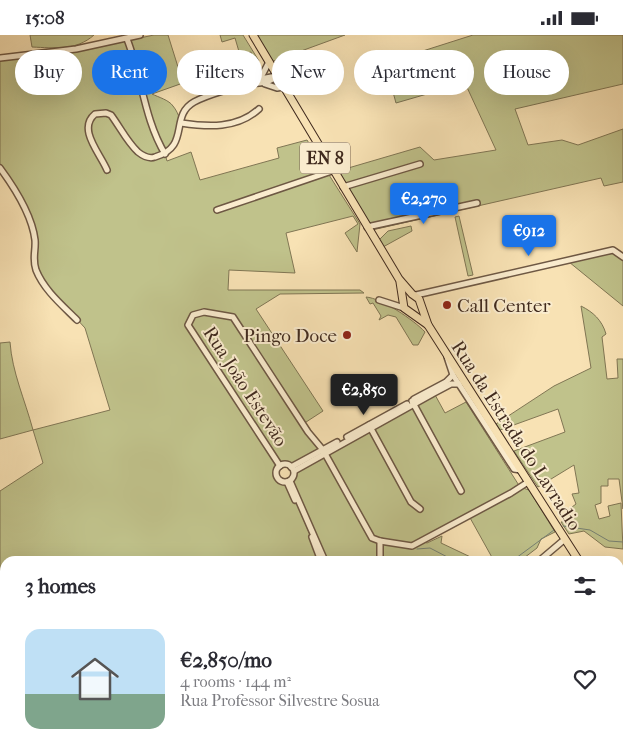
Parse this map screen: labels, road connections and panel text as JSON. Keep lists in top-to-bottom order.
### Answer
{
  "streets": {
    "main road": ["EN 8", "Rua da Estrada do Lavradio"],
    "street": ["Rua João Estevão"]
  },
  "places": ["Call Center", "Pingo Doce"],
  "page": {
    "status": "15:08",
    "chip": [
      "Buy",
      "Rent",
      "Filters",
      "New",
      "Apartment",
      "House"
    ],
    "price": ["€2,270", "€912", "€2,850"],
    "heading": "3 homes",
    "list": [
      {
        "name": "€2,850/mo",
        "note": "4 rooms · 144 m² · Rua Professor Silvestre Sosua"
      }
    ]
  }
}
